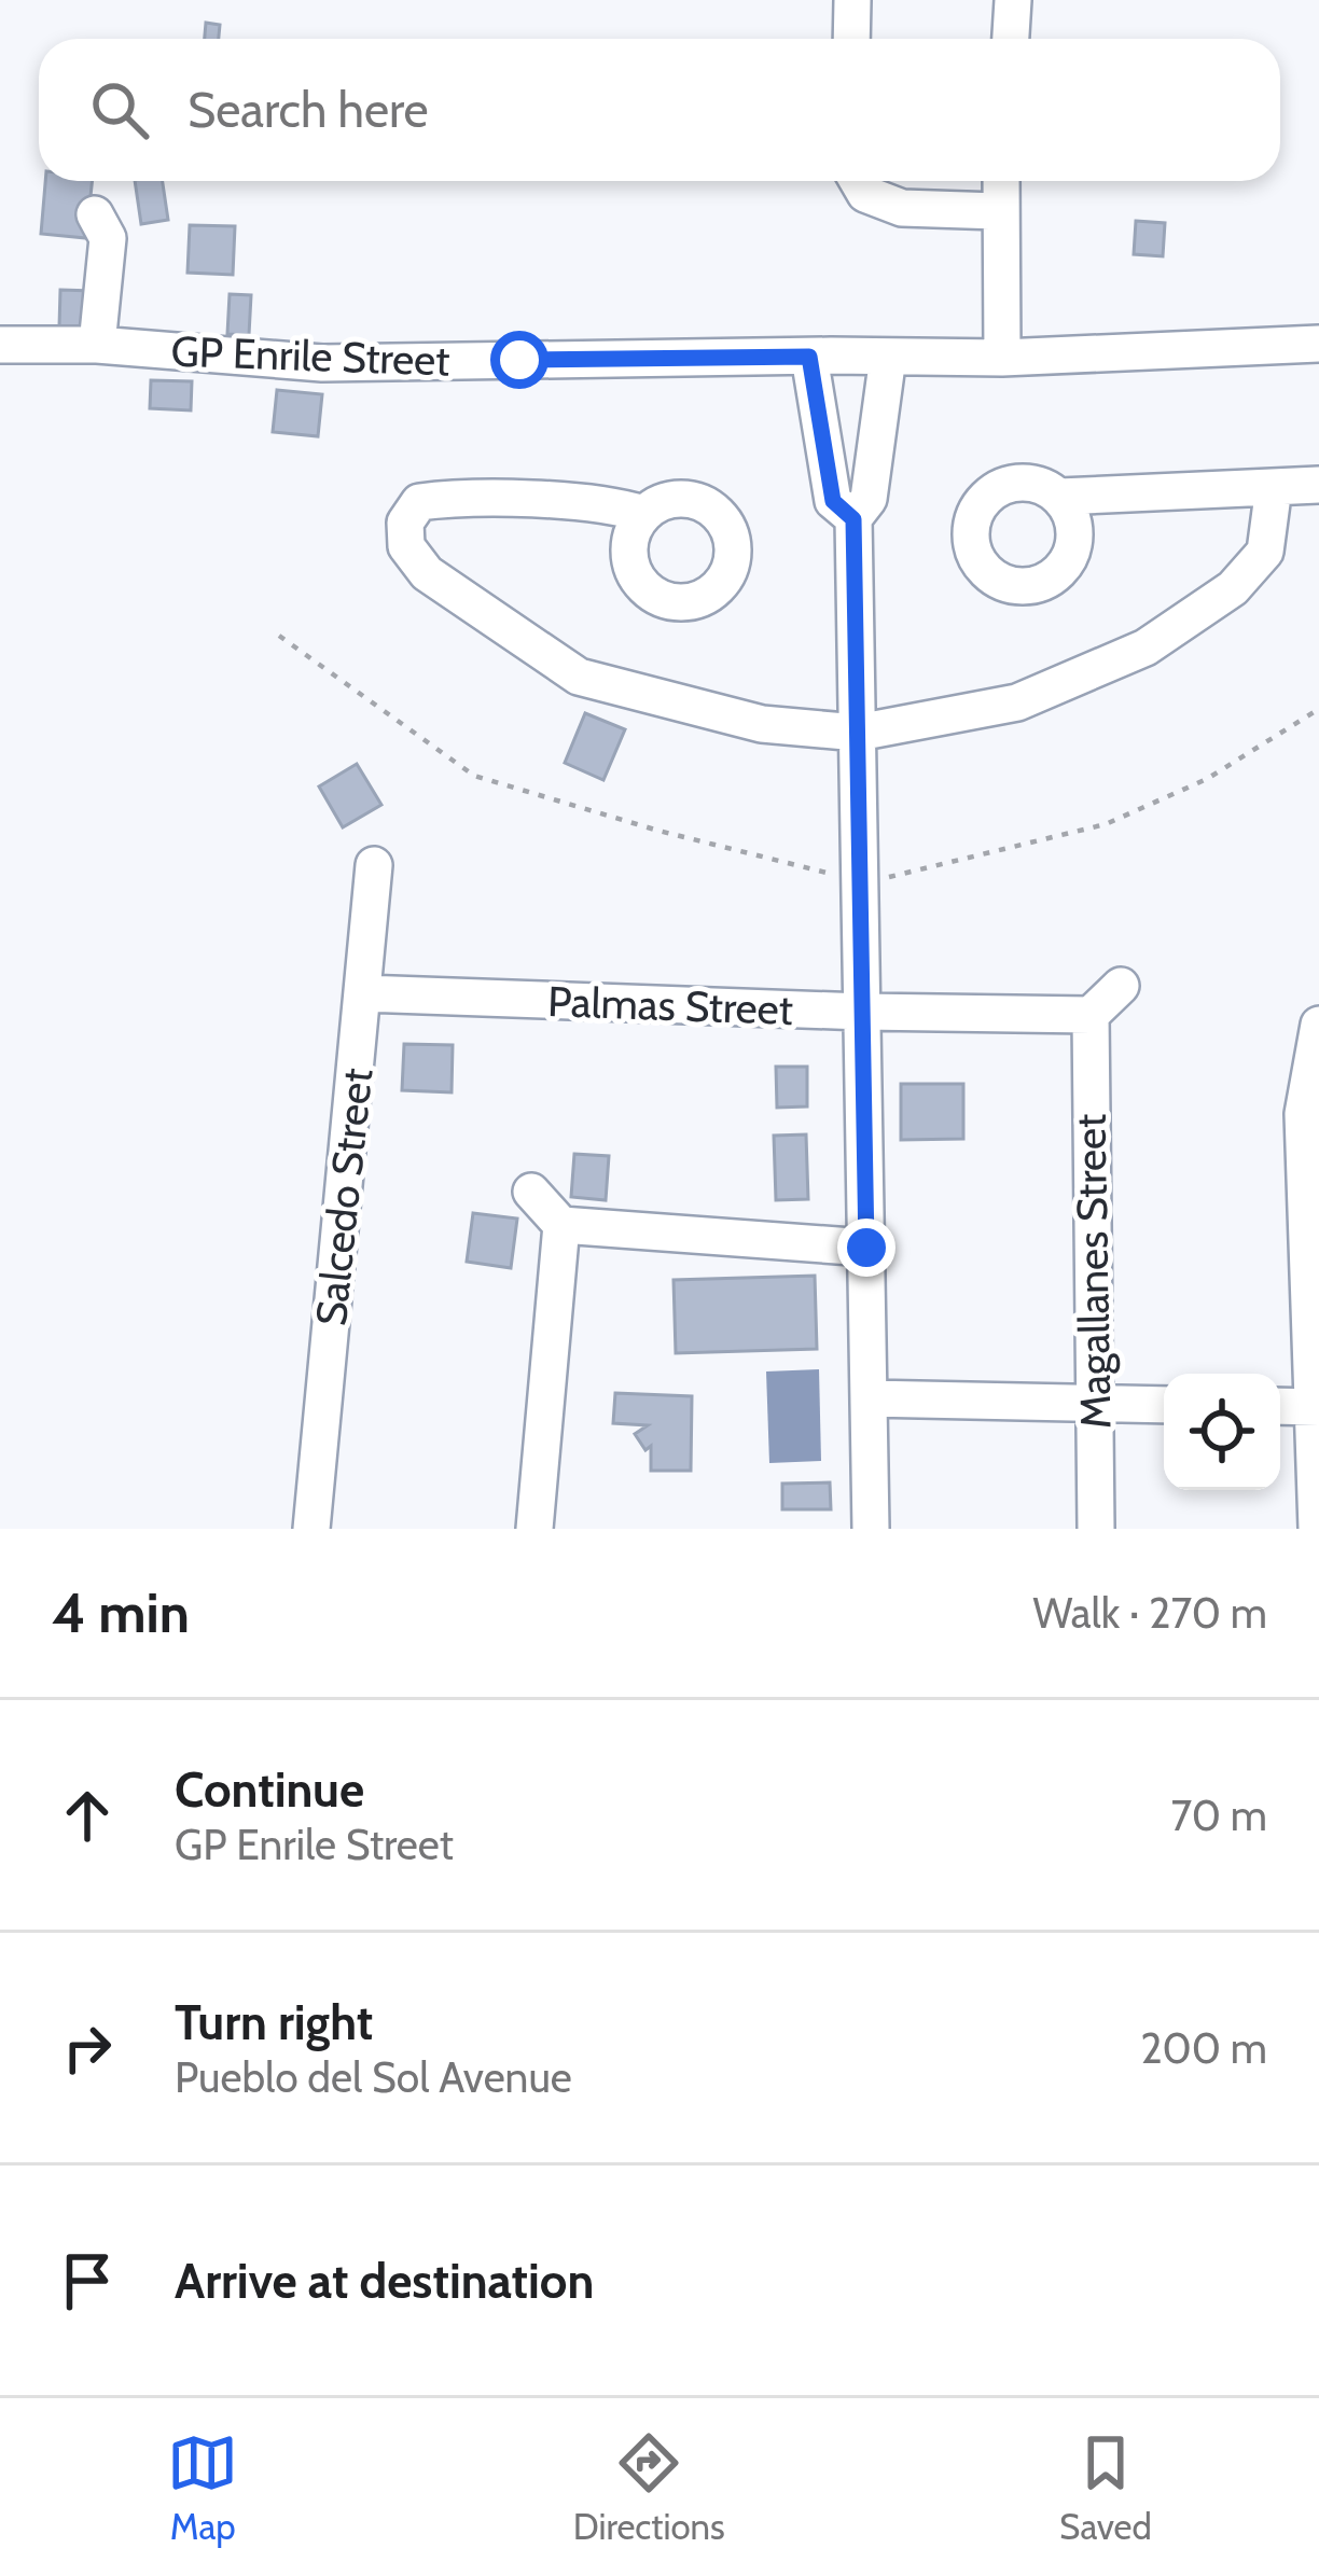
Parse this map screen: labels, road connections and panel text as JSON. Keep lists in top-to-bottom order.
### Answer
{
  "streets": {
    "street": [
      "GP Enrile Street",
      "Palmas Street",
      "Salcedo Street",
      "Magallanes Street"
    ]
  },
  "crossings": [
    ["Palmas Street", "Salcedo Street"],
    ["Palmas Street", "Magallanes Street"]
  ],
  "page": {
    "search": "Search here",
    "heading": ["4 min", "Walk · 270 m"],
    "list": [
      ["Continue", "GP Enrile Street", "70 m"],
      ["Turn right", "Pueblo del Sol Avenue", "200 m"],
      "Arrive at destination"
    ],
    "nav": ["Map", "Directions", "Saved"]
  }
}
